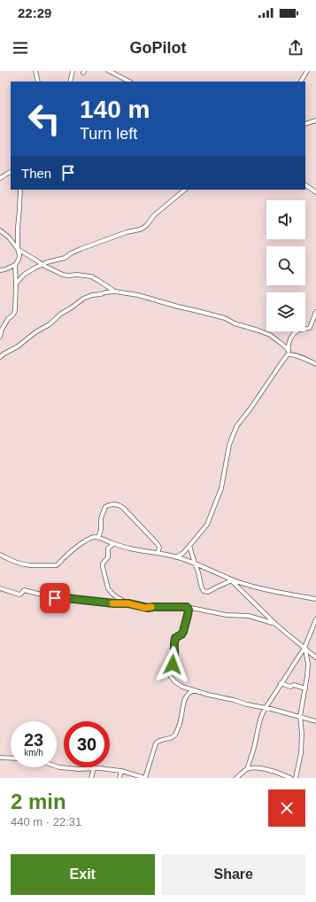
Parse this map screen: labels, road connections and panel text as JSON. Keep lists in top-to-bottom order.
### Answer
{
  "page": {
    "status": "22:29",
    "header": "GoPilot",
    "turn": ["140 m", "Turn left"],
    "then": "Then",
    "speed": "23 km/h",
    "limit": "30",
    "heading": ["2 min", "440 m · 22:31"],
    "buttons": ["Exit", "Share"]
  }
}
